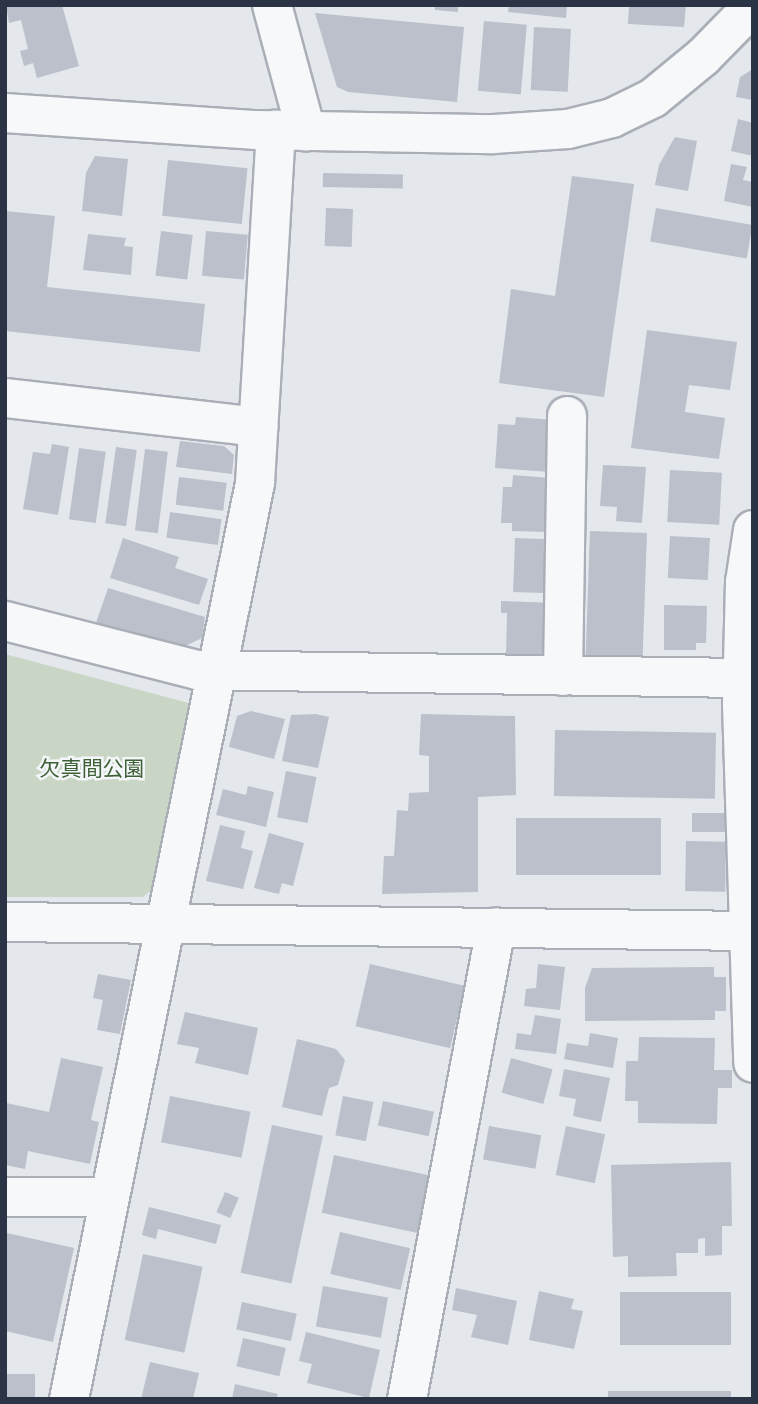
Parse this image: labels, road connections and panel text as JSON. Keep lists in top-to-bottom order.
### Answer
{
  "parks": ["欠真間公園"]
}
